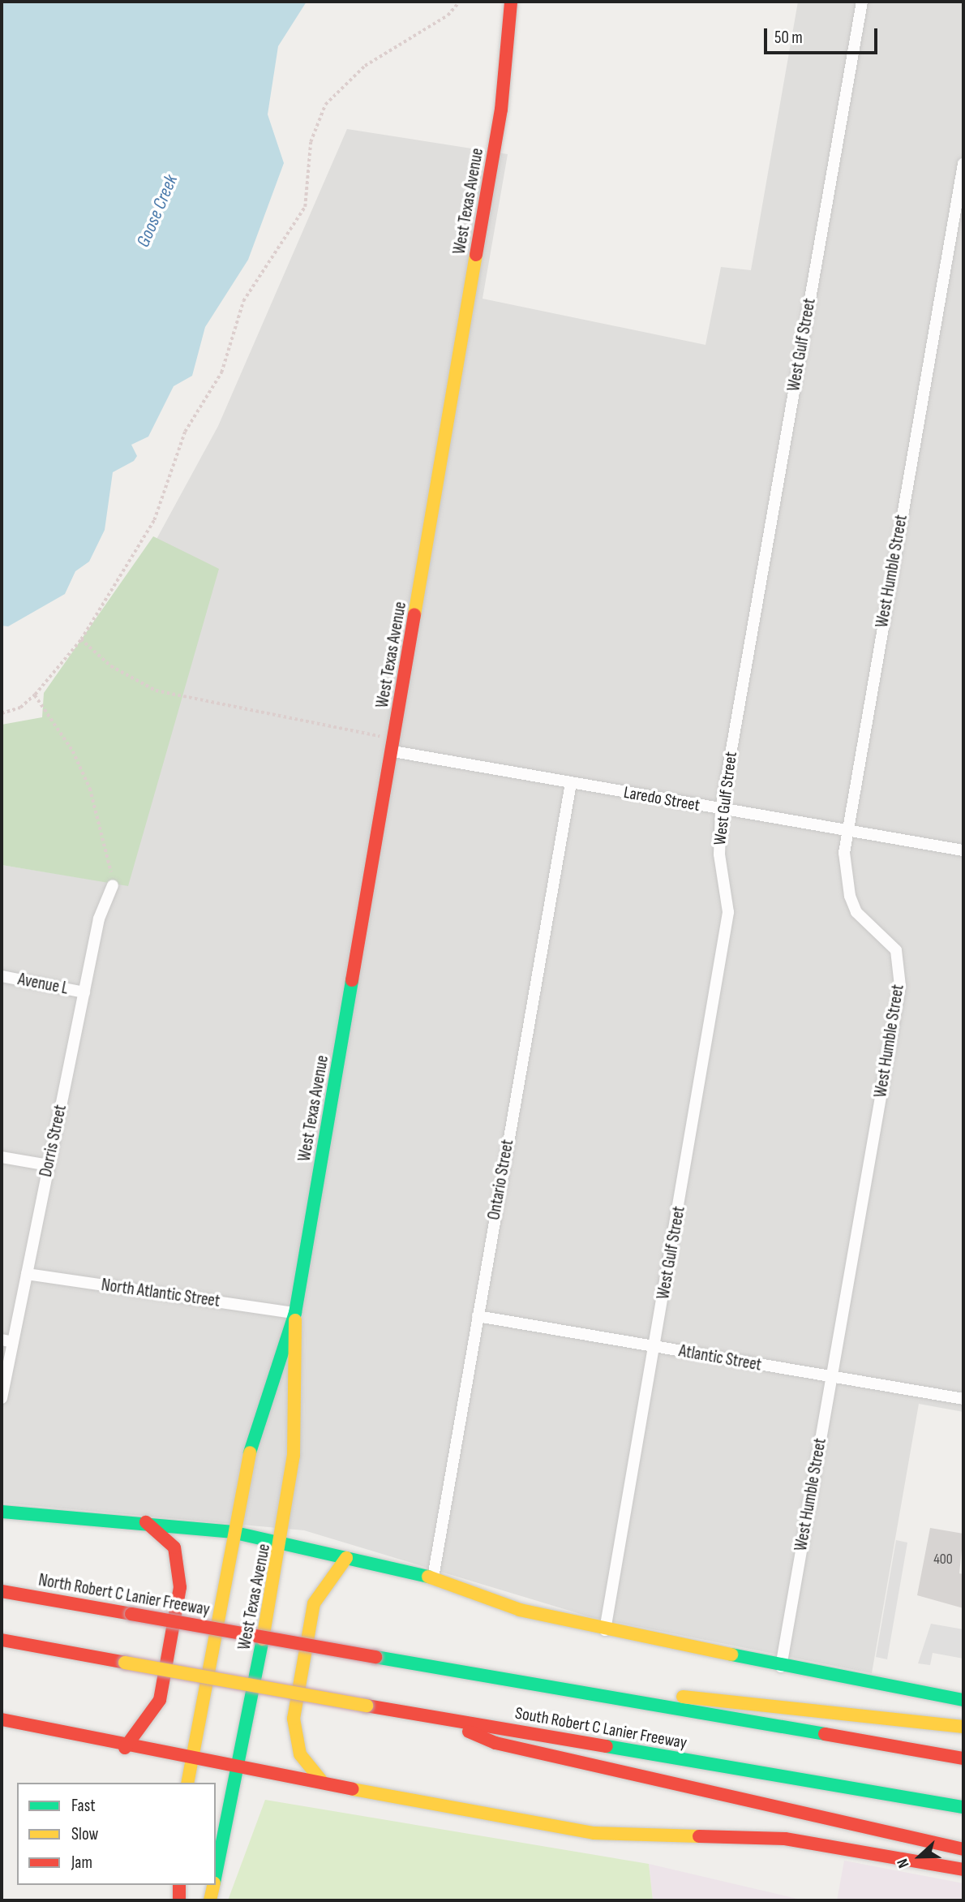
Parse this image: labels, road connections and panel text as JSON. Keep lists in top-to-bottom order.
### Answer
{
  "streets": {
    "main road": ["West Texas Avenue", "North Robert C Lanier Freeway", "South Robert C Lanier Freeway"],
    "street": [
      "West Gulf Street",
      "West Humble Street",
      "Laredo Street",
      "Avenue L",
      "Dorris Street",
      "Ontario Street",
      "North Atlantic Street",
      "Atlantic Street"
    ]
  },
  "crossings": [
    ["West Texas Avenue", "Laredo Street"],
    ["West Texas Avenue", "North Atlantic Street"],
    ["West Gulf Street", "Laredo Street"],
    ["West Gulf Street", "Atlantic Street"],
    ["West Humble Street", "Laredo Street"],
    ["West Humble Street", "Atlantic Street"],
    ["Laredo Street", "Ontario Street"],
    ["Avenue L", "Dorris Street"],
    ["Dorris Street", "North Atlantic Street"],
    ["Ontario Street", "Atlantic Street"],
    ["North Robert C Lanier Freeway", "South Robert C Lanier Freeway"]
  ],
  "water": ["Goose Creek"],
  "house_numbers": ["400"],
  "legend": ["Fast", "Slow", "Jam"],
  "scale_bar": "50 m",
  "north": "left"
}
